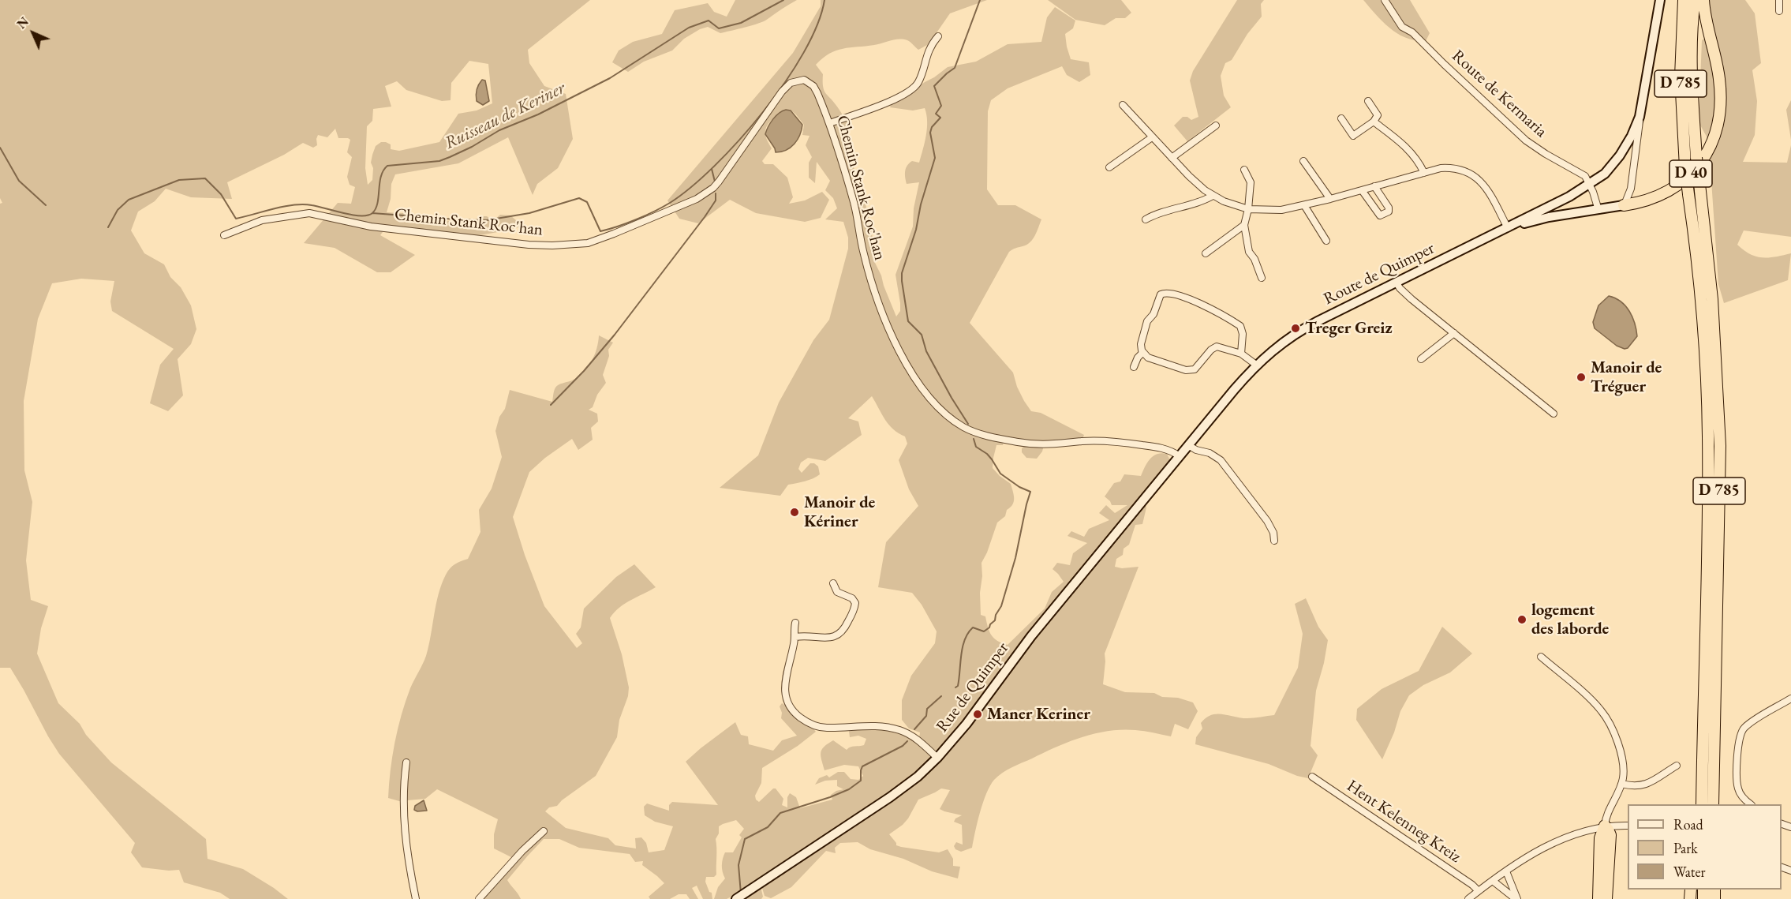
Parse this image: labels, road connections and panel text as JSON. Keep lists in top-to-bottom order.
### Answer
{
  "streets": {
    "highway": ["D 785", "D 40"],
    "main road": ["Route de Quimper", "Rue de Quimper"],
    "street": ["Route de Kermaria", "Chemin Stank Roc'han", "Hent Kelenneg Kreiz"]
  },
  "crossings": [
    ["Route de Kermaria", "D 40"],
    ["Route de Kermaria", "Route de Quimper"],
    ["D 40", "Route de Quimper"],
    ["Chemin Stank Roc'han", "Rue de Quimper"],
    ["Route de Quimper", "Rue de Quimper"]
  ],
  "water": ["Ruisseau de Keriner"],
  "places": [
    "Treger Greiz",
    "Manoir de Tréguer",
    "Manoir de Kériner",
    "logement des laborde",
    "Maner Keriner"
  ],
  "legend": ["Road", "Park", "Water"],
  "north": "top left"
}
